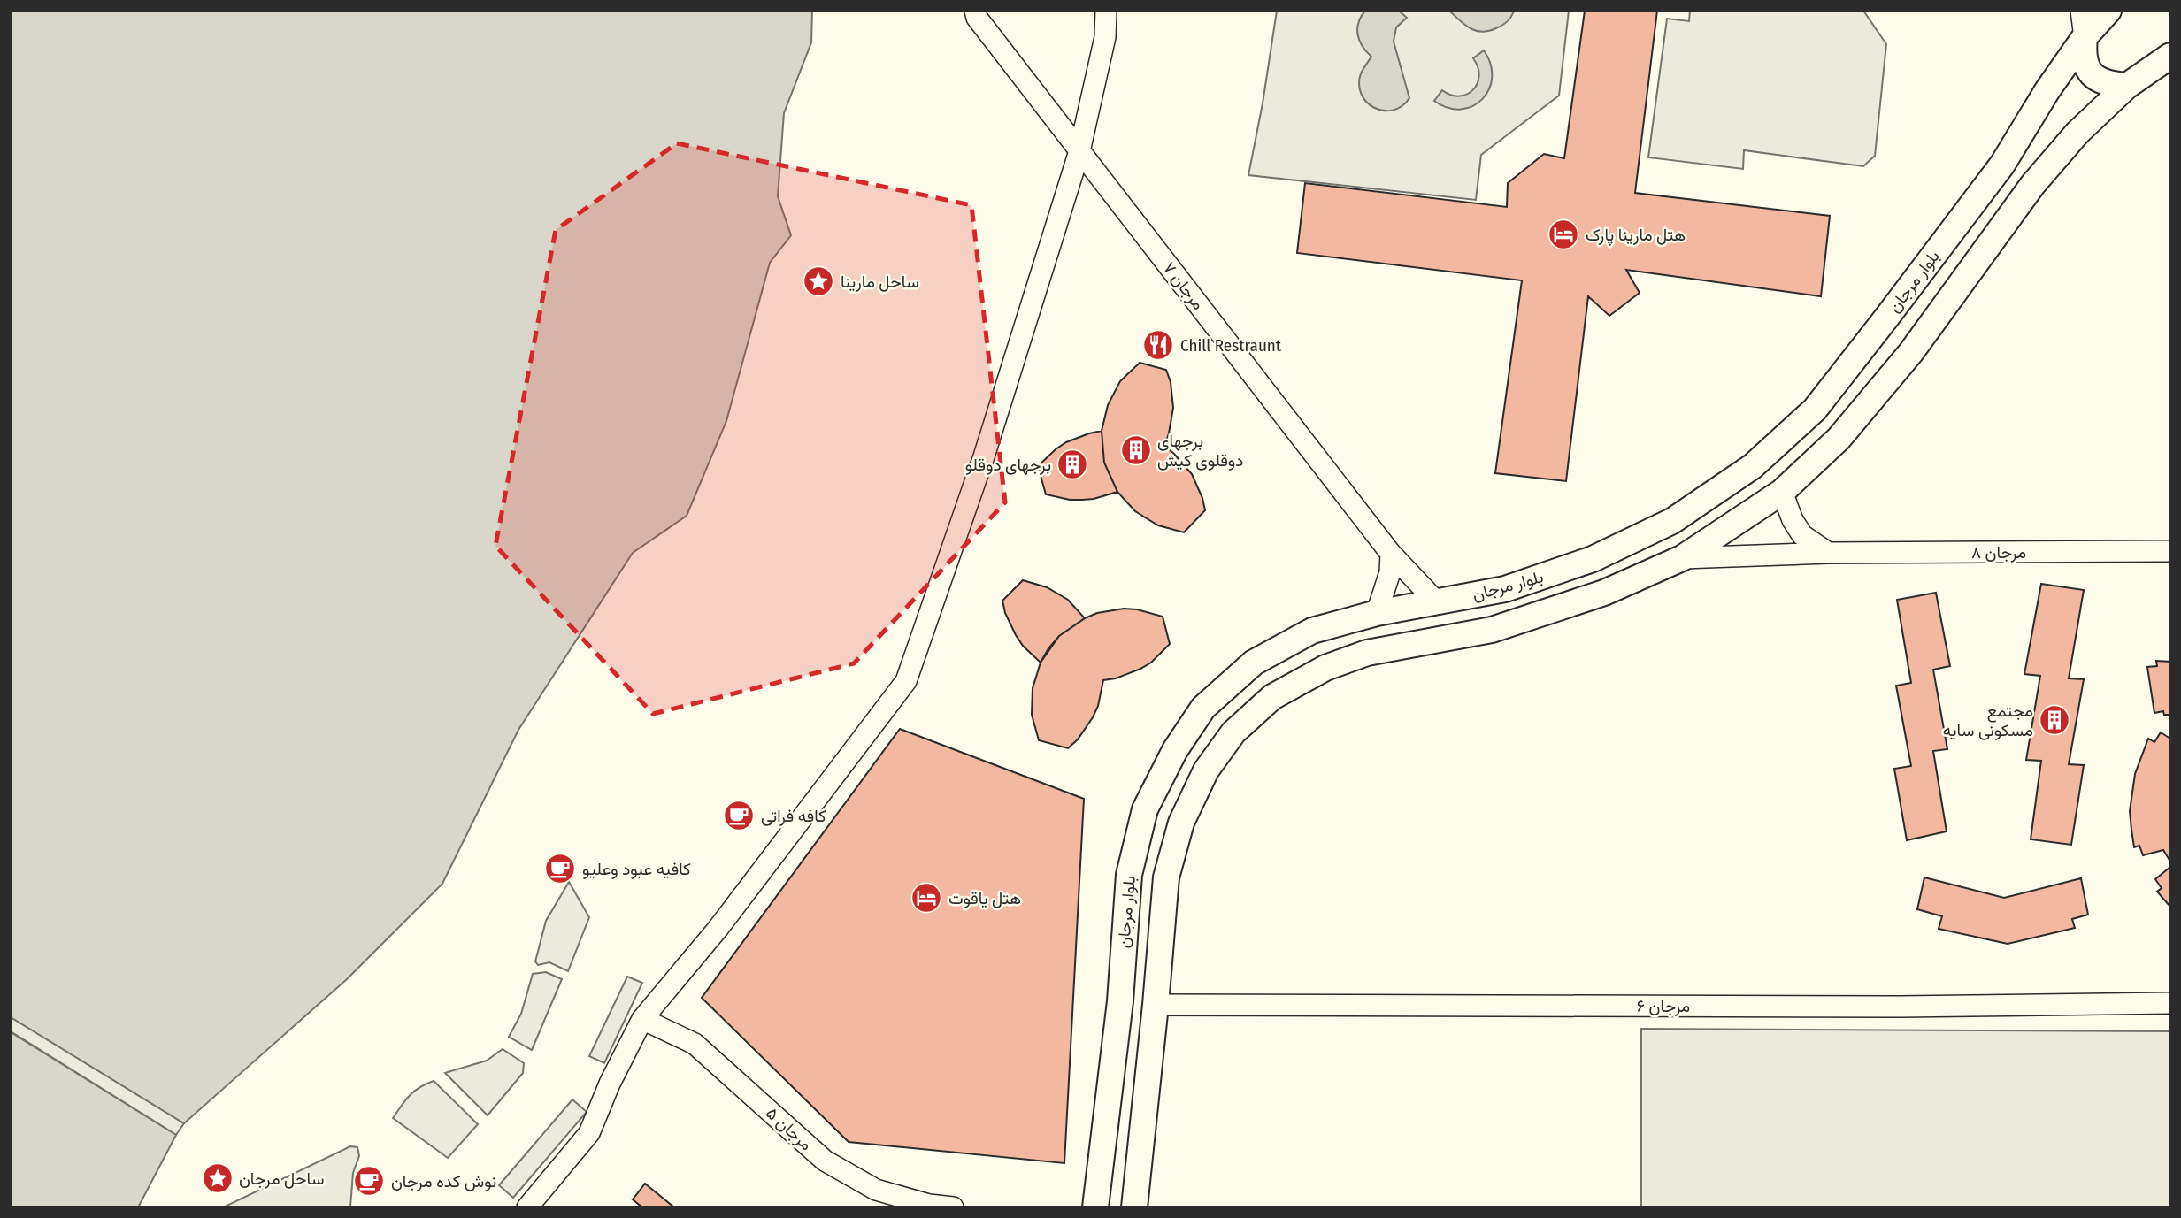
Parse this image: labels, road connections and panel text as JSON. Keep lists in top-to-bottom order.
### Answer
{
  "streets": {
    "main road": ["بلوار مرجان"],
    "street": [
      "مرجان ۷",
      "مرجان ۸",
      "مرجان ۶",
      "مرجان ۵"
    ]
  },
  "crossings": [
    ["بلوار مرجان", "مرجان ۷"],
    ["بلوار مرجان", "مرجان ۸"],
    ["بلوار مرجان", "مرجان ۶"]
  ],
  "places": {
    "hotel": ["هتل مارینا پارک", "هتل یاقوت"],
    "place": ["ساحل مارینا", "ساحل مرجان"],
    "restaurant": ["Chill Restraunt"],
    "building": ["برجهای دوقلوی کیش", "برجهای دوقلو", "مجتمع مسکونی سایه"],
    "cafe": ["کافه فراتی", "کافیه عبود وعلیو", "نوش کده مرجان"]
  }
}
